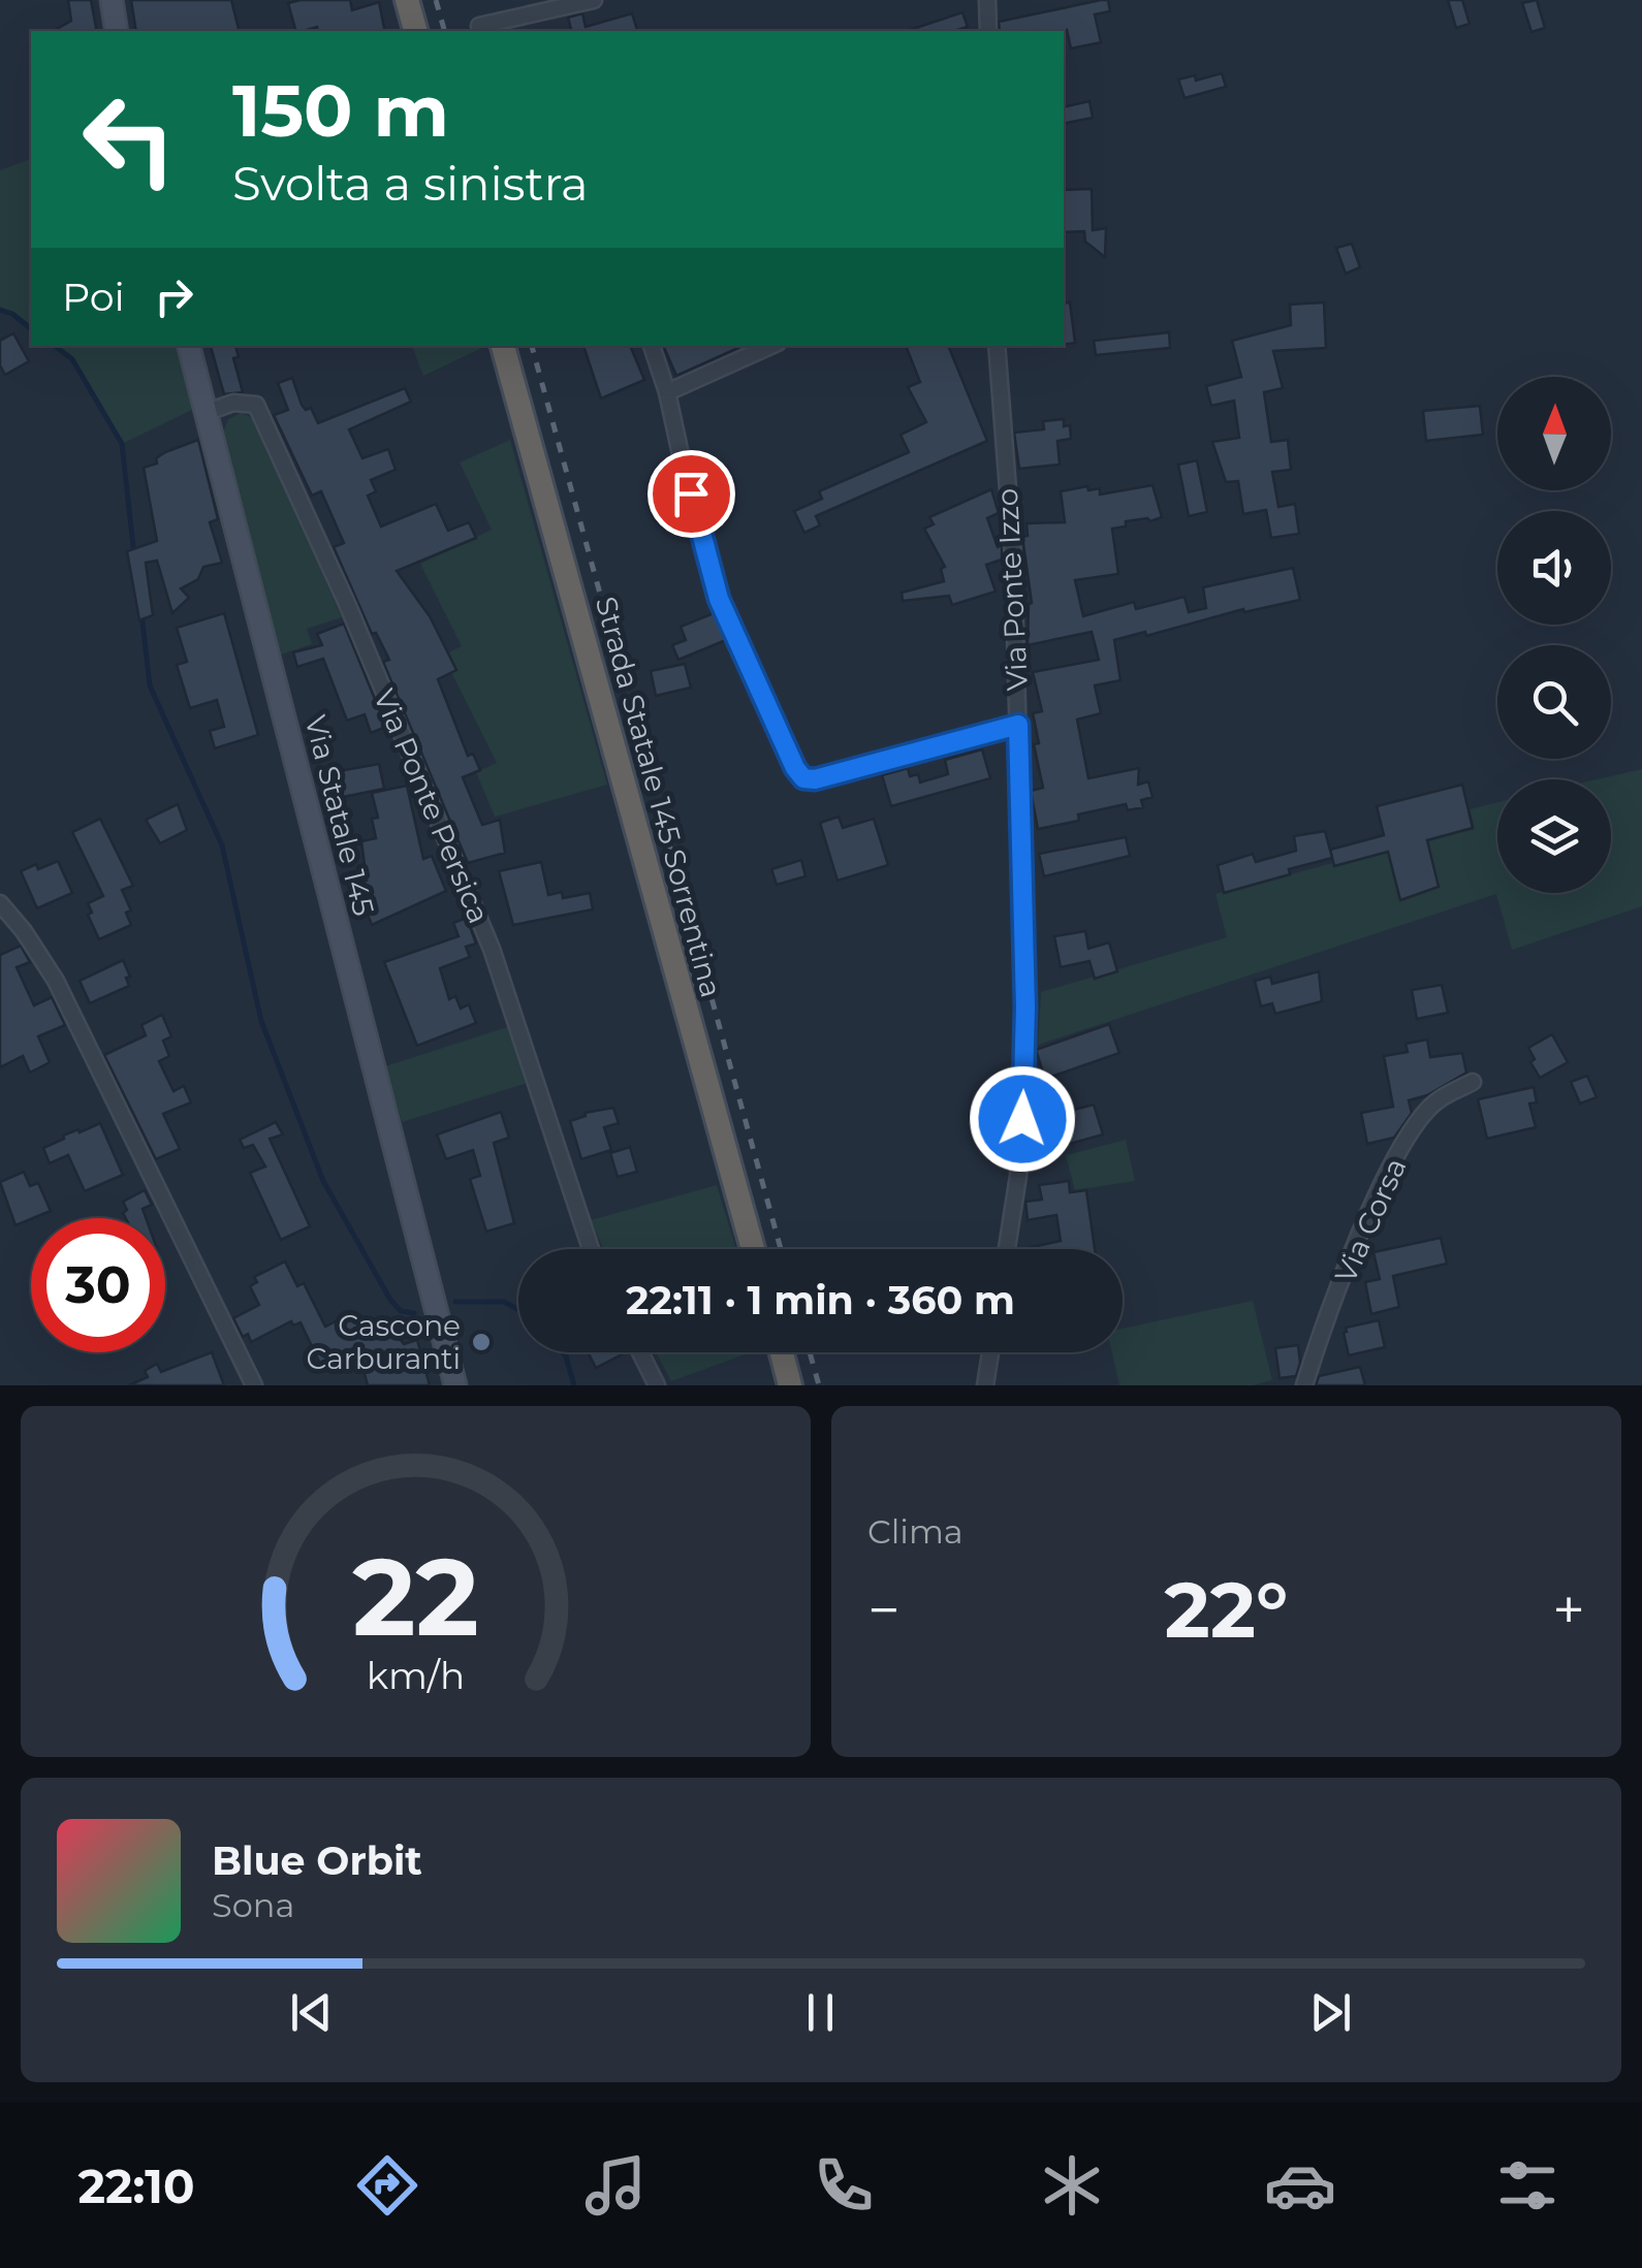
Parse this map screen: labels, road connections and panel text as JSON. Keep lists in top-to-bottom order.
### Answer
{
  "streets": {
    "highway": ["Strada Statale 145 Sorrentina"],
    "main road": ["Via Statale 145"],
    "street": ["Via Ponte Izzo", "Via Ponte Persica", "Via Corsa"]
  },
  "crossings": [
    ["Via Ponte Persica", "Via Statale 145"]
  ],
  "places": ["Cascone Carburanti"],
  "north": "top",
  "page": {
    "turn": ["150 m", "Svolta a sinistra"],
    "then": "Poi",
    "limit": "30",
    "trip": "22:11 · 1 min · 360 m",
    "tile": "Clima",
    "heat": ["−", "22°", "+"],
    "song": ["Blue Orbit", "Sona"],
    "tabs": "22:10",
    "gauge": ["22", "km/h"]
  }
}
